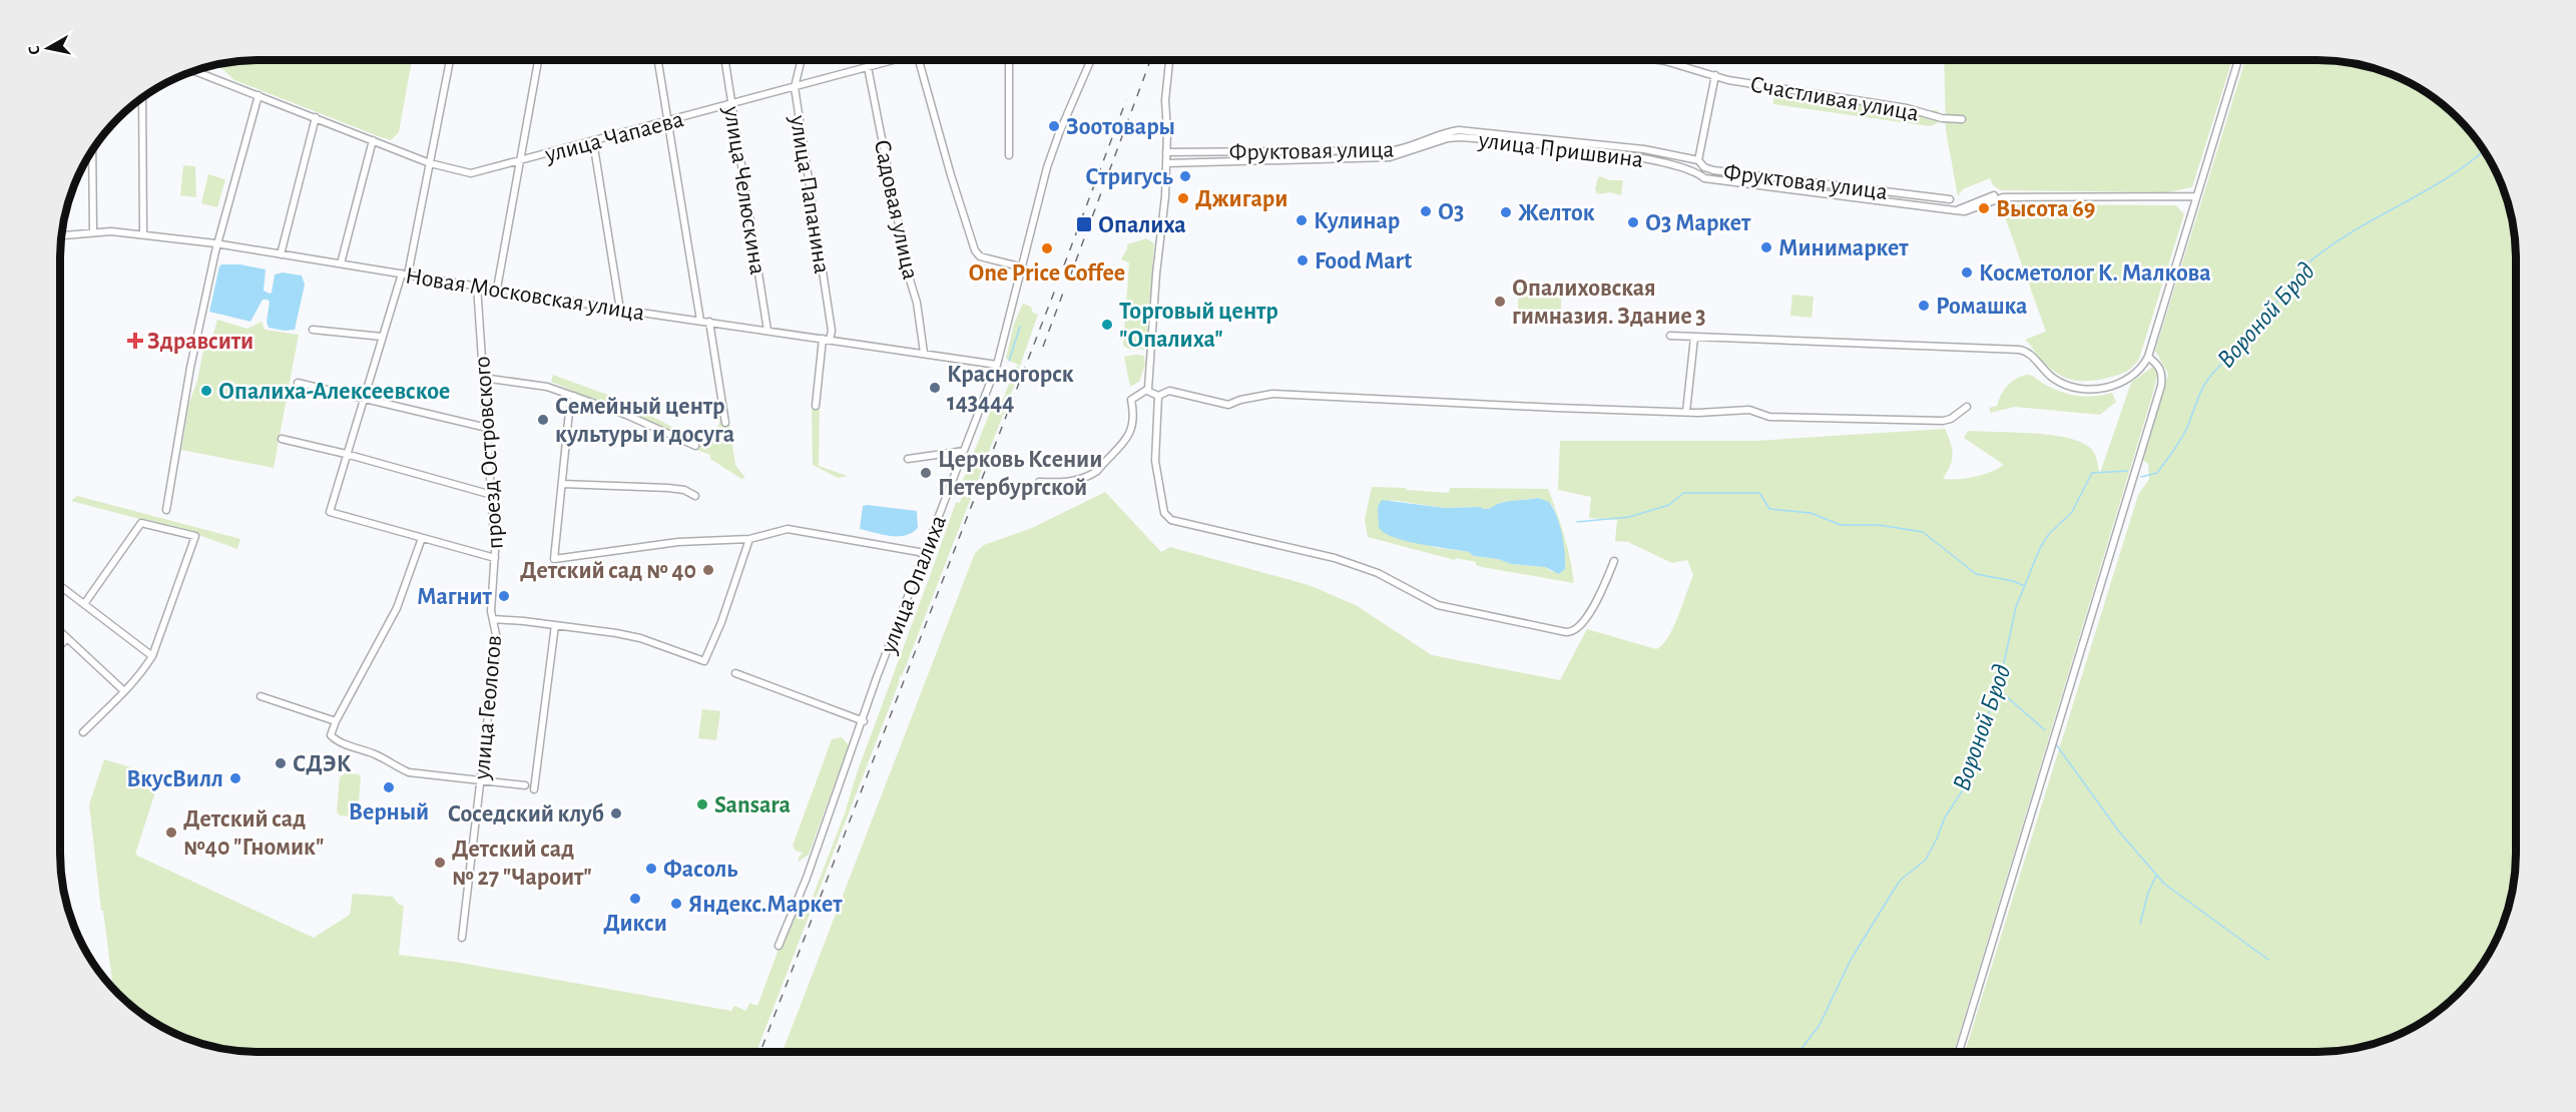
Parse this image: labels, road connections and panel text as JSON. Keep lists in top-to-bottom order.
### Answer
{
  "streets": {
    "street": [
      "Счастливая улица",
      "улица Чапаева",
      "улица Пришвина",
      "Фруктовая улица",
      "улица Челюскина",
      "улица Папанина",
      "Садовая улица",
      "Новая Московская улица",
      "проезд Островского",
      "улица Опалиха",
      "улица Геологов"
    ]
  },
  "crossings": [
    ["улица Чапаева", "улица Челюскина"],
    ["улица Чапаева", "улица Папанина"],
    ["улица Чапаева", "Садовая улица"],
    ["улица Челюскина", "Новая Московская улица"],
    ["улица Папанина", "Новая Московская улица"],
    ["Садовая улица", "Новая Московская улица"],
    ["Новая Московская улица", "проезд Островского"],
    ["Новая Московская улица", "улица Опалиха"],
    ["проезд Островского", "улица Геологов"]
  ],
  "water": ["Вороной Брод"],
  "places": {
    "other": [
      "Зоотовары",
      "Стригусь",
      "Джигари",
      "Высота 69",
      "О3",
      "Желток",
      "Кулинар",
      "О3 Маркет",
      "Минимаркет",
      "One Price Coffee",
      "Food Mart",
      "Косметолог К. Малкова",
      "Опалиховская гимназия. Здание 3",
      "Ромашка",
      "Торговый центр \"Опалиха\"",
      "Красногорск 143444",
      "Опалиха-Алексеевское",
      "Семейный центр культуры и досуга",
      "Церковь Ксении Петербургской",
      "Детский сад № 40",
      "Магнит",
      "СДЭК",
      "ВкусВилл",
      "Верный",
      "Sansara",
      "Соседский клуб",
      "Детский сад №40 \"Гномик\"",
      "Детский сад № 27 \"Чароит\"",
      "Фасоль",
      "Дикси",
      "Яндекс.Маркет"
    ],
    "transit": ["Опалиха"],
    "health": ["Здравсити"]
  },
  "north": "left"
}
